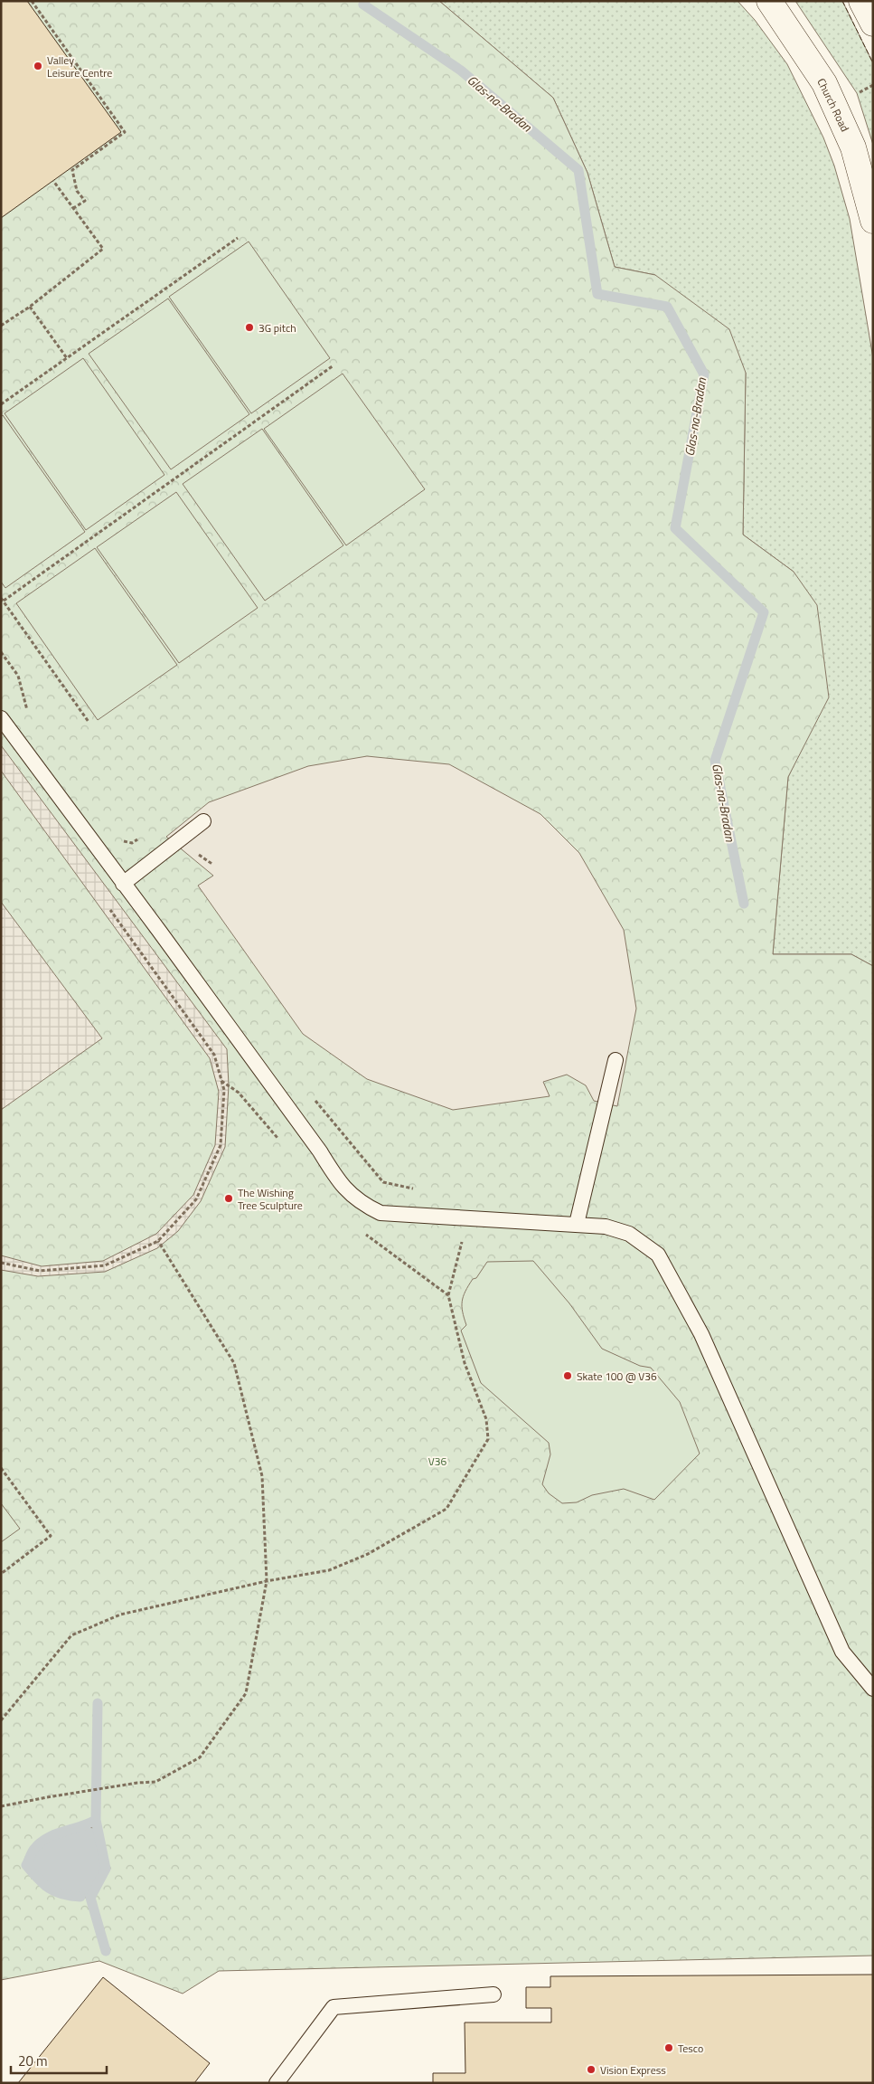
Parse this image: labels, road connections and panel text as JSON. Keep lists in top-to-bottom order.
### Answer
{
  "streets": {
    "street": ["Church Road"]
  },
  "water": ["Glas-na-Bradan"],
  "parks": ["V36"],
  "places": [
    "Valley Leisure Centre",
    "3G pitch",
    "The Wishing Tree Sculpture",
    "Skate 100 @ V36",
    "Tesco",
    "Vision Express"
  ],
  "scale_bar": "20 m"
}
